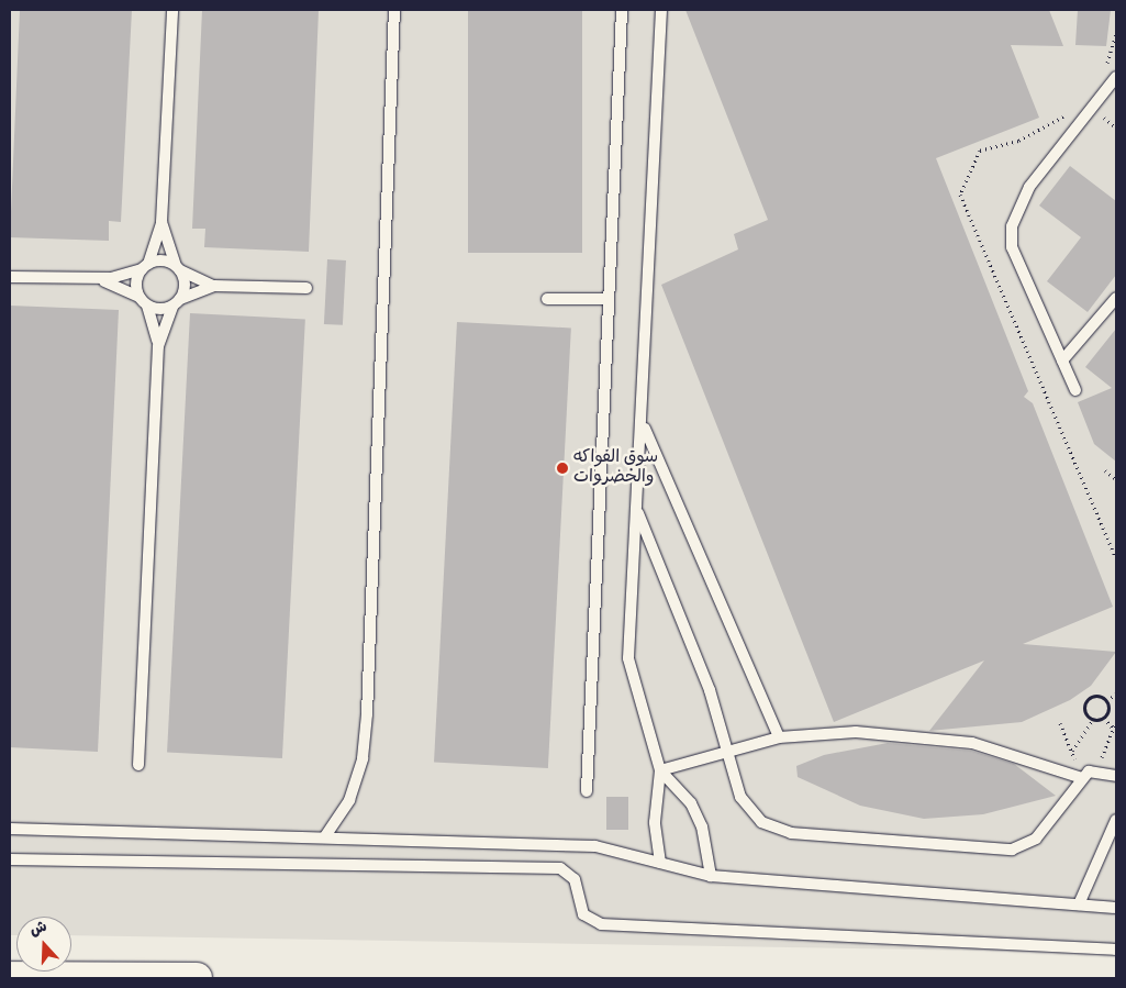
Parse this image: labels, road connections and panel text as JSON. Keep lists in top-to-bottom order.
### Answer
{
  "places": ["سوق الفواكه والخضروات"],
  "north": "top"
}
